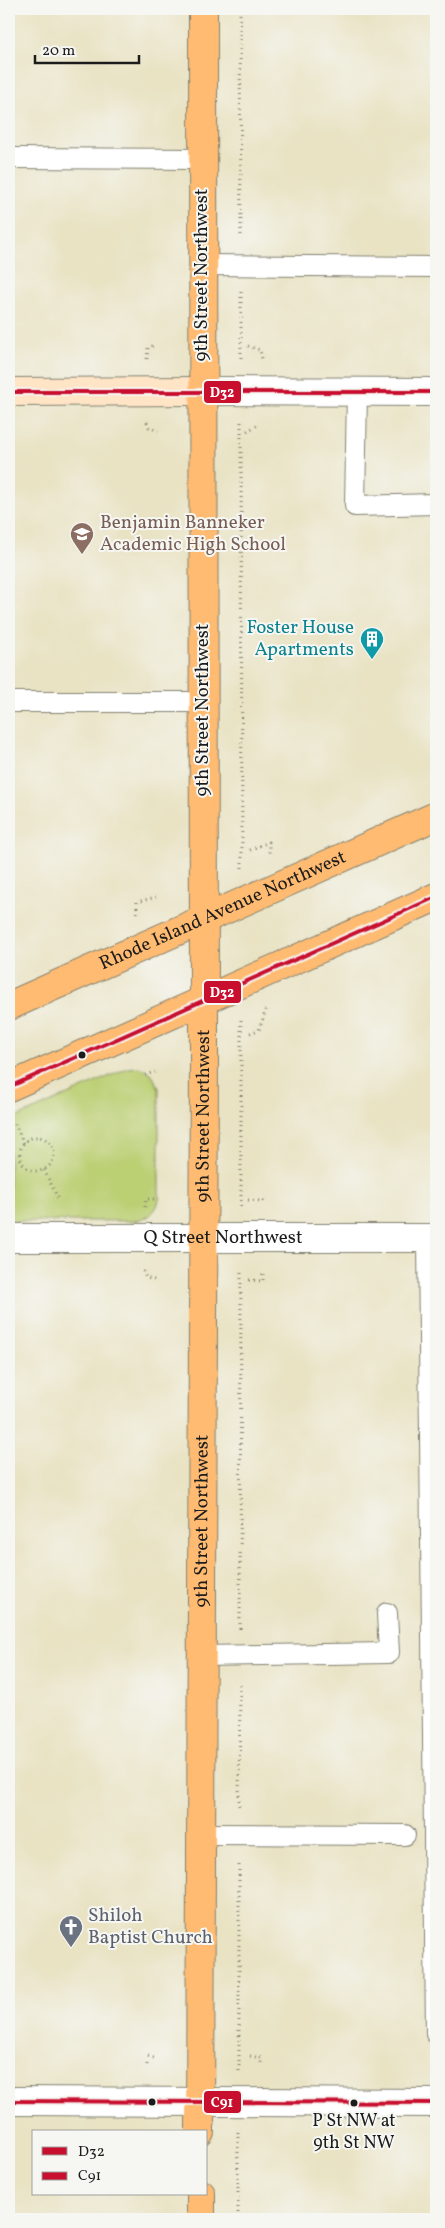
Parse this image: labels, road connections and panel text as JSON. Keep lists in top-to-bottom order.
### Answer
{
  "streets": {
    "main road": ["9th Street Northwest", "Rhode Island Avenue Northwest"],
    "street": ["Q Street Northwest"]
  },
  "crossings": [
    ["9th Street Northwest", "Rhode Island Avenue Northwest"],
    ["9th Street Northwest", "Q Street Northwest"]
  ],
  "places": {
    "school or university": ["Benjamin Banneker Academic High School"],
    "building": ["Foster House Apartments"],
    "church": ["Shiloh Baptist Church"],
    "other": ["P St NW at 9th St NW"]
  },
  "lines": ["transit line D32", "transit line C91"],
  "legend": ["D32", "C91"],
  "scale_bar": "20 m"
}
